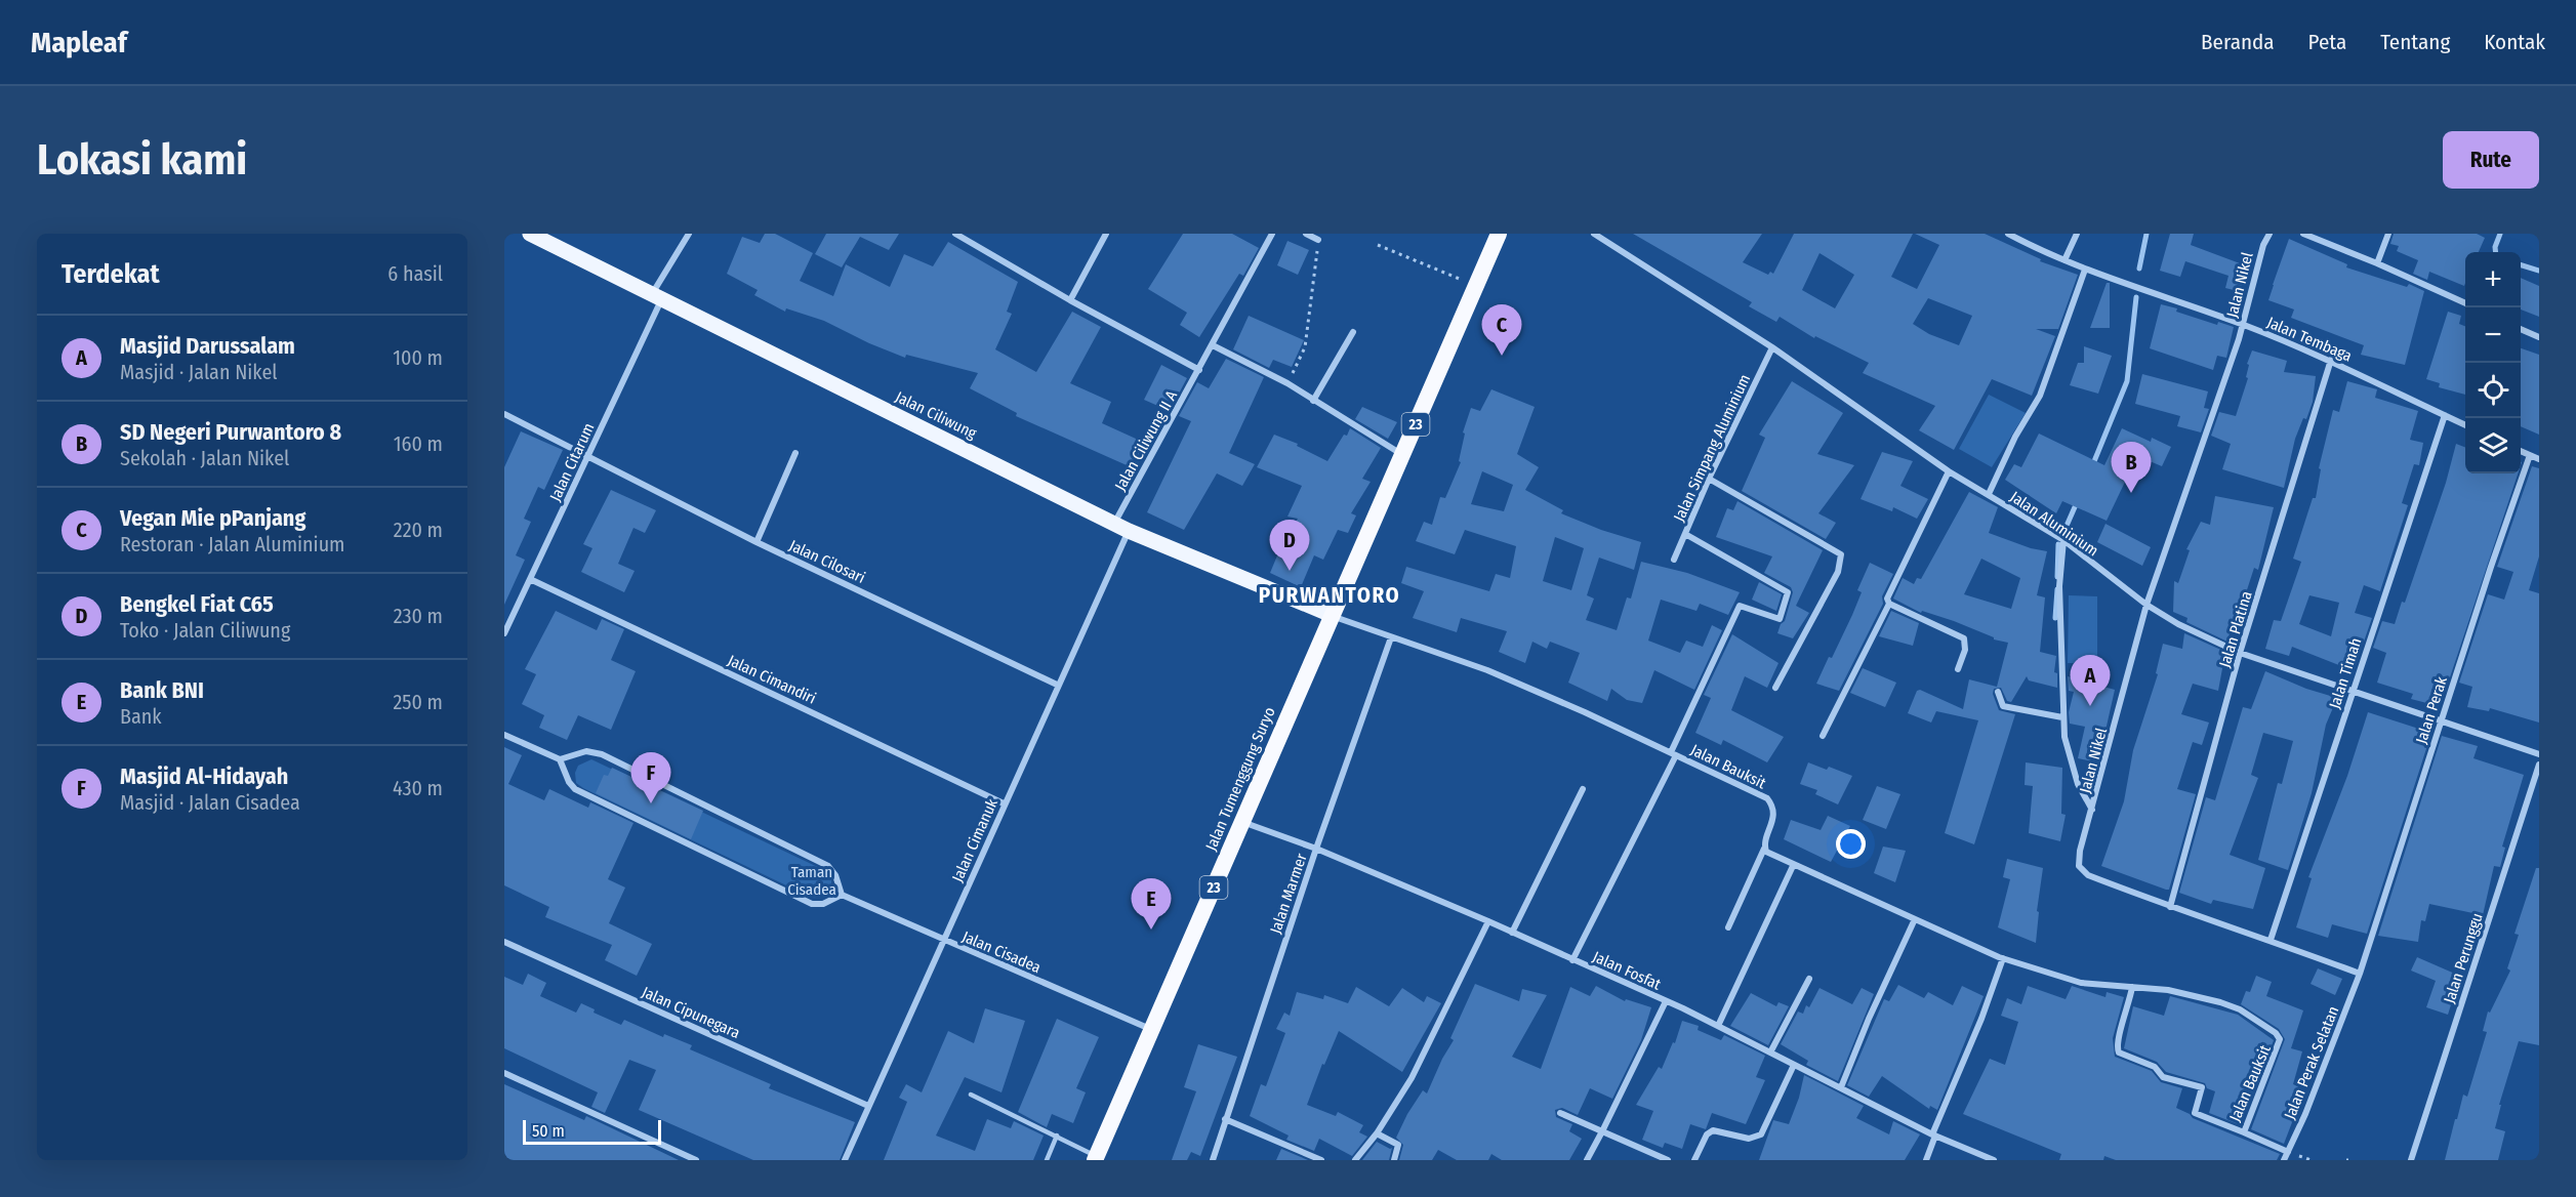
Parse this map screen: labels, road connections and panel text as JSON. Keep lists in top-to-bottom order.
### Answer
{
  "streets": {
    "highway": ["23", "Jalan Tumenggung Suryo"],
    "main road": ["Jalan Ciliwung"],
    "street": [
      "Jalan Nikel",
      "Jalan Tembaga",
      "Jalan Ciliwung II A",
      "Jalan Simpang Aluminium",
      "Jalan Citarum",
      "Jalan Aluminium",
      "Jalan Cilosari",
      "Jalan Platina",
      "Jalan Timah",
      "Jalan Cimandiri",
      "Jalan Perak",
      "Jalan Bauksit",
      "Jalan Cimanuk",
      "Jalan Marmer",
      "Jalan Cisadea",
      "Jalan Perunggu",
      "Jalan Fosfat",
      "Jalan Cipunegara",
      "Jalan Perak Selatan"
    ]
  },
  "crossings": [
    ["Jalan Nikel", "Jalan Tembaga"],
    ["Jalan Nikel", "Jalan Aluminium"],
    ["Jalan Nikel", "Jalan Platina"],
    ["Jalan Nikel", "Jalan Timah"],
    ["Jalan Nikel", "Jalan Perak"],
    ["Jalan Nikel", "Jalan Perak Selatan"],
    ["Jalan Tembaga", "Jalan Platina"],
    ["Jalan Tembaga", "Jalan Timah"],
    ["Jalan Ciliwung", "23"],
    ["Jalan Ciliwung", "Jalan Ciliwung II A"],
    ["Jalan Ciliwung", "Jalan Citarum"],
    ["Jalan Ciliwung", "Jalan Bauksit"],
    ["Jalan Ciliwung", "Jalan Tumenggung Suryo"],
    ["Jalan Ciliwung", "Jalan Cimanuk"],
    ["23", "Jalan Bauksit"],
    ["23", "Jalan Tumenggung Suryo"],
    ["Jalan Ciliwung II A", "Jalan Cimanuk"],
    ["Jalan Simpang Aluminium", "Jalan Aluminium"],
    ["Jalan Citarum", "Jalan Cilosari"],
    ["Jalan Citarum", "Jalan Cimandiri"],
    ["Jalan Aluminium", "Jalan Platina"],
    ["Jalan Aluminium", "Jalan Timah"],
    ["Jalan Aluminium", "Jalan Perak"],
    ["Jalan Cilosari", "Jalan Cimanuk"],
    ["Jalan Cimandiri", "Jalan Cimanuk"],
    ["Jalan Perak", "Jalan Perak Selatan"],
    ["Jalan Bauksit", "Jalan Tumenggung Suryo"],
    ["Jalan Bauksit", "Jalan Marmer"],
    ["Jalan Tumenggung Suryo", "Jalan Cisadea"],
    ["Jalan Tumenggung Suryo", "Jalan Fosfat"],
    ["Jalan Cimanuk", "Jalan Cisadea"],
    ["Jalan Cimanuk", "Jalan Cipunegara"],
    ["Jalan Marmer", "Jalan Fosfat"]
  ],
  "districts": ["PURWANTORO"],
  "parks": ["Taman Cisadea"],
  "scale_bar": "50 m",
  "page": {
    "header": "Mapleaf",
    "nav": [
      "Beranda",
      "Peta",
      "Tentang",
      "Kontak"
    ],
    "buttons": "Rute",
    "title": "Lokasi kami",
    "heading": ["Terdekat", "6 hasil"],
    "map_buttons": ["+", "−"],
    "pins": [
      "C",
      "B",
      "D",
      "A",
      "F",
      "E"
    ],
    "list": [
      {
        "mark": "A",
        "name": "Masjid Darussalam",
        "note": "Masjid · Jalan Nikel",
        "value": "100 m"
      },
      {
        "mark": "B",
        "name": "SD Negeri Purwantoro 8",
        "note": "Sekolah · Jalan Nikel",
        "value": "160 m"
      },
      {
        "mark": "C",
        "name": "Vegan Mie pPanjang",
        "note": "Restoran · Jalan Aluminium",
        "value": "220 m"
      },
      {
        "mark": "D",
        "name": "Bengkel Fiat C65",
        "note": "Toko · Jalan Ciliwung",
        "value": "230 m"
      },
      {
        "mark": "E",
        "name": "Bank BNI",
        "note": "Bank",
        "value": "250 m"
      },
      {
        "mark": "F",
        "name": "Masjid Al-Hidayah",
        "note": "Masjid · Jalan Cisadea",
        "value": "430 m"
      }
    ],
    "scale": "50 m"
  }
}
